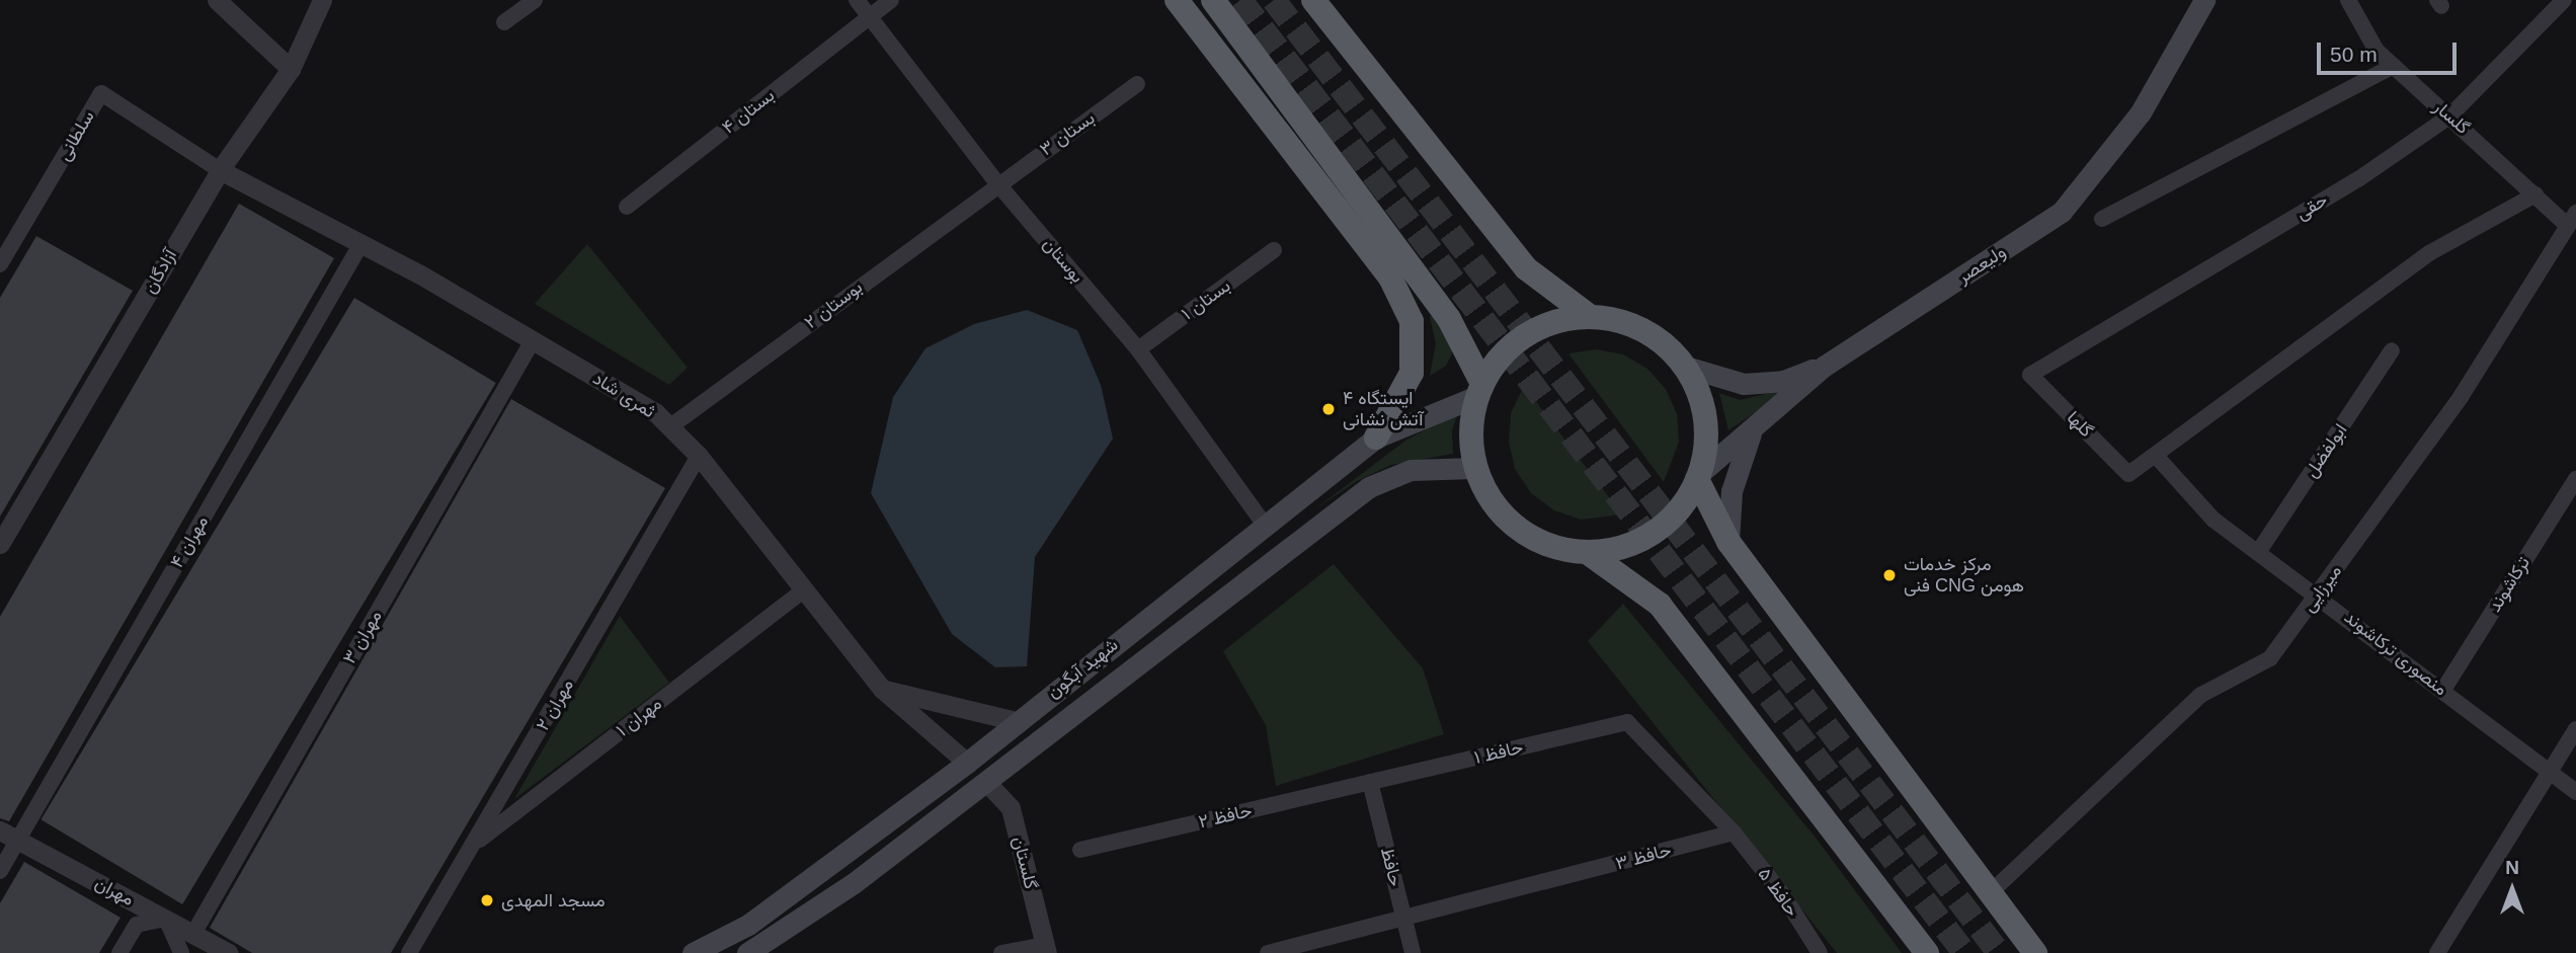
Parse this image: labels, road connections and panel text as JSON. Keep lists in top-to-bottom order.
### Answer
{
  "streets": {
    "main road": ["ولیعصر", "شهید آبگون"],
    "street": [
      "بستان ۴",
      "گلسار",
      "بستان ۳",
      "سلطانی",
      "حقی",
      "بوستان",
      "آزادگان",
      "بستان ۱",
      "بوستان ۲",
      "ثمری شاد",
      "گلها",
      "ابولفضل",
      "مهران ۴",
      "ترکاشوند",
      "میرزایی",
      "مهران ۳",
      "منصوری ترکاشوند",
      "مهران ۲",
      "۱ مهران",
      "حافظ ۱",
      "حافظ ۲",
      "حافظ ۳",
      "گلستان",
      "حافظ",
      "مهران",
      "حافظ ۵"
    ]
  },
  "crossings": [
    ["بستان ۴", "بوستان"],
    ["گلسار", "حقی"],
    ["گلسار", "میرزایی"],
    ["بستان ۳", "بوستان"],
    ["بستان ۳", "بوستان ۲"],
    ["سلطانی", "آزادگان"],
    ["سلطانی", "ثمری شاد"],
    ["حقی", "گلها"],
    ["بوستان", "بستان ۱"],
    ["بوستان", "بوستان ۲"],
    ["بوستان", "شهید آبگون"],
    ["ولیعصر", "شهید آبگون"],
    ["آزادگان", "ثمری شاد"],
    ["بوستان ۲", "ثمری شاد"],
    ["ثمری شاد", "مهران ۴"],
    ["ثمری شاد", "مهران ۳"],
    ["ثمری شاد", "شهید آبگون"],
    ["ثمری شاد", "مهران ۲"],
    ["ثمری شاد", "۱ مهران"],
    ["گلها", "منصوری ترکاشوند"],
    ["ابولفضل", "منصوری ترکاشوند"],
    ["مهران ۴", "مهران"],
    ["ترکاشوند", "منصوری ترکاشوند"],
    ["میرزایی", "منصوری ترکاشوند"],
    ["مهران ۳", "مهران"],
    ["شهید آبگون", "گلستان"],
    ["مهران ۲", "۱ مهران"],
    ["حافظ ۱", "حافظ ۲"],
    ["حافظ ۱", "حافظ ۳"],
    ["حافظ ۱", "حافظ"],
    ["حافظ ۱", "حافظ ۵"],
    ["حافظ ۲", "حافظ"],
    ["حافظ ۳", "حافظ"],
    ["حافظ ۳", "حافظ ۵"]
  ],
  "places": ["ایستگاه ۴ آتش نشانی", "مرکز خدمات فنی CNG هومن", "مسجد المهدی"],
  "scale_bar": "50 m",
  "north": "top"
}
